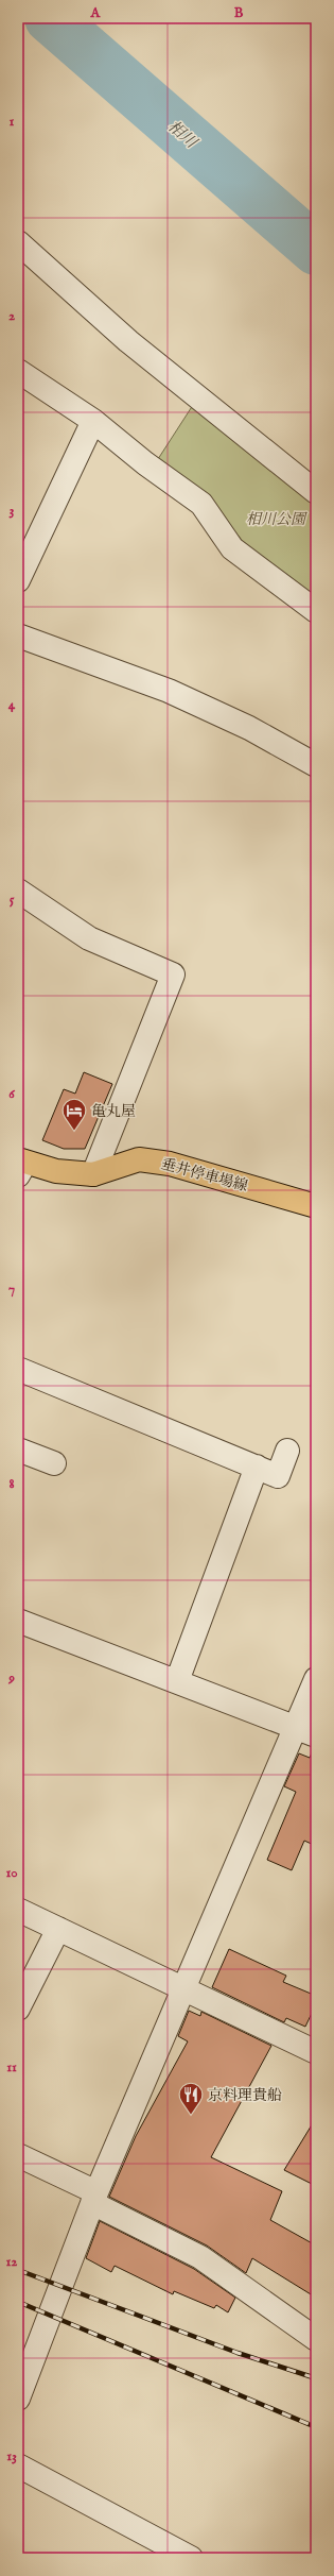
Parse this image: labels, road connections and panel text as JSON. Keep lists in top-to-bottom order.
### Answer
{
  "streets": {
    "main road": ["垂井停車場線"]
  },
  "water": ["相川"],
  "parks": ["相川公園"],
  "places": {
    "hotel": ["亀丸屋"],
    "restaurant": ["京料理貴船"]
  },
  "grid": {
    "columns": ["A", "B"],
    "rows": [
      "1",
      "2",
      "3",
      "4",
      "5",
      "6",
      "7",
      "8",
      "9",
      "10",
      "11",
      "12",
      "13"
    ]
  }
}
